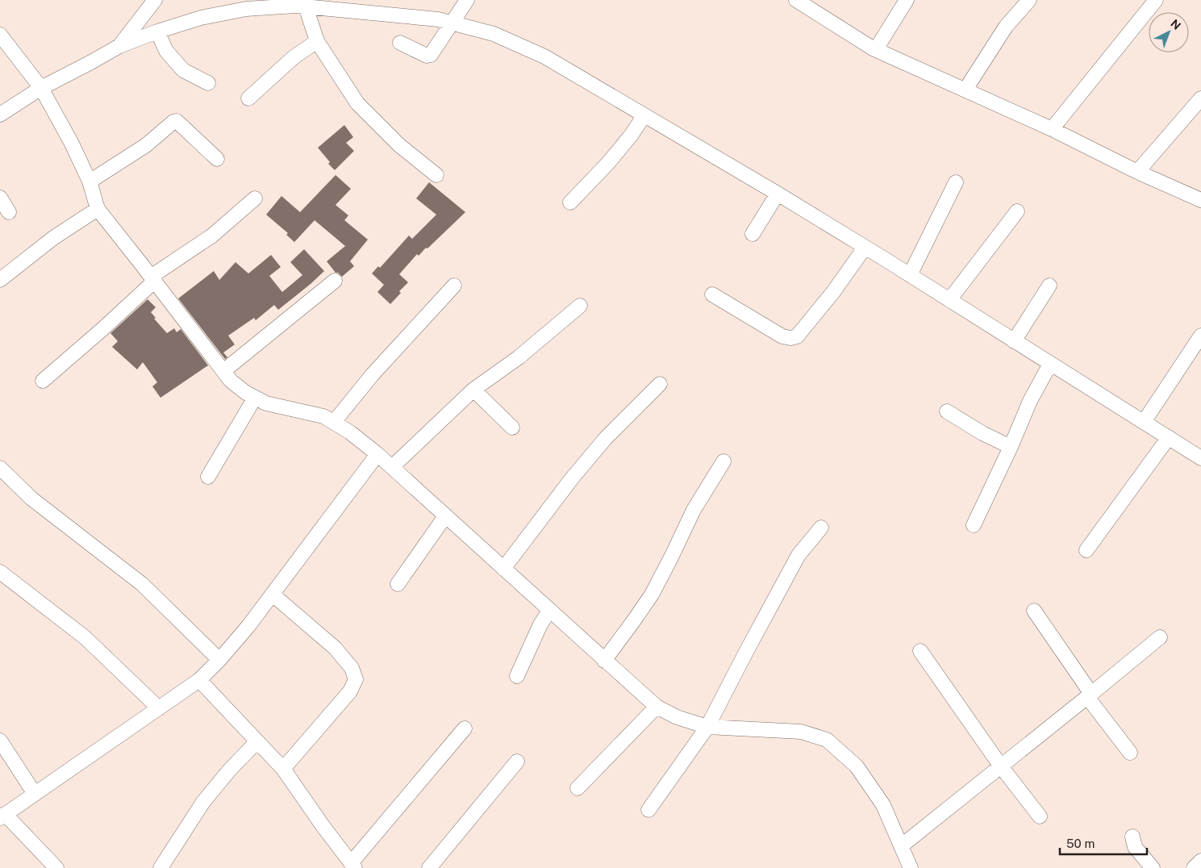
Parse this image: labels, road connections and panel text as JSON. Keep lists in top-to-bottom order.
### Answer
{
  "scale_bar": "50 m",
  "north": "top right"
}
